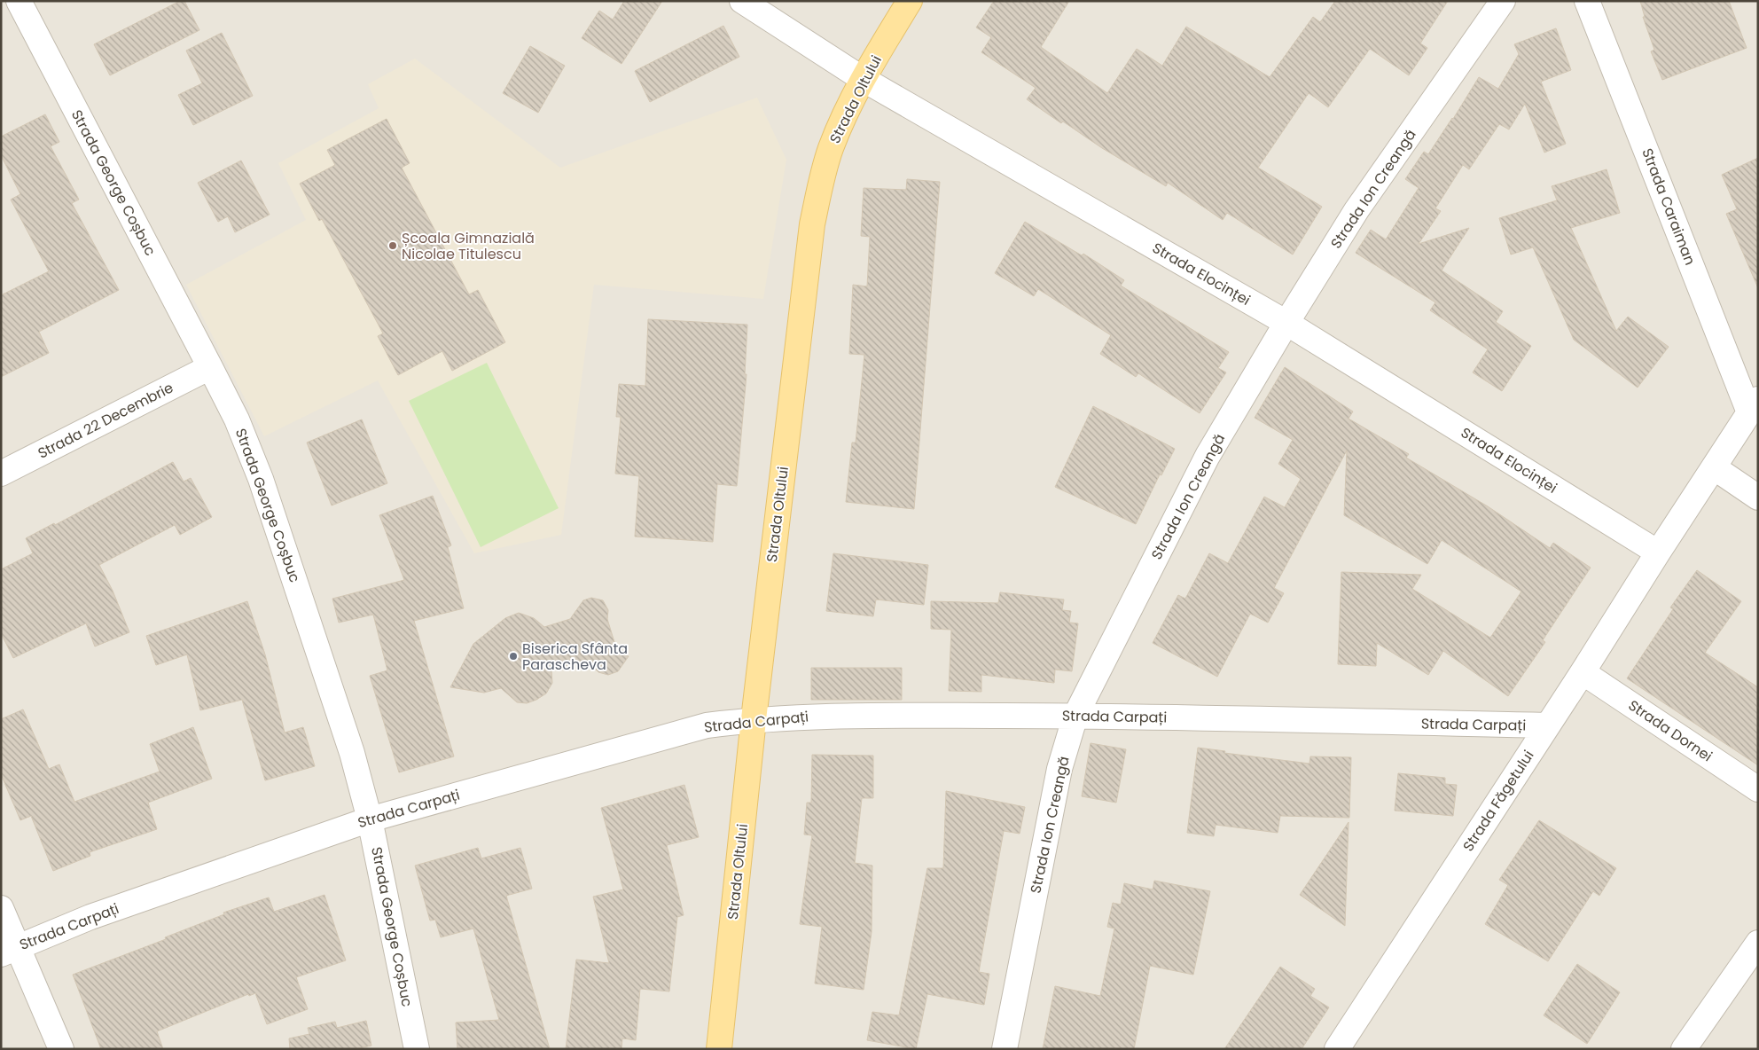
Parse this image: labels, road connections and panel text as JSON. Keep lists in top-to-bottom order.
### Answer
{
  "streets": {
    "main road": ["Strada Oltului"],
    "street": [
      "Strada George Coșbuc",
      "Strada Ion Creangă",
      "Strada Caraiman",
      "Strada Elocinței",
      "Strada 22 Decembrie",
      "Strada Carpați",
      "Strada Dornei",
      "Strada Făgetului"
    ]
  },
  "crossings": [
    ["Strada Oltului", "Strada Elocinței"],
    ["Strada Oltului", "Strada Carpați"],
    ["Strada George Coșbuc", "Strada 22 Decembrie"],
    ["Strada George Coșbuc", "Strada Carpați"],
    ["Strada Ion Creangă", "Strada Elocinței"],
    ["Strada Ion Creangă", "Strada Carpați"],
    ["Strada Caraiman", "Strada Făgetului"],
    ["Strada Elocinței", "Strada Făgetului"],
    ["Strada Carpați", "Strada Făgetului"],
    ["Strada Dornei", "Strada Făgetului"]
  ],
  "places": ["Școala Gimnazială Nicolae Titulescu", "Biserica Sfânta Parascheva"]
}
